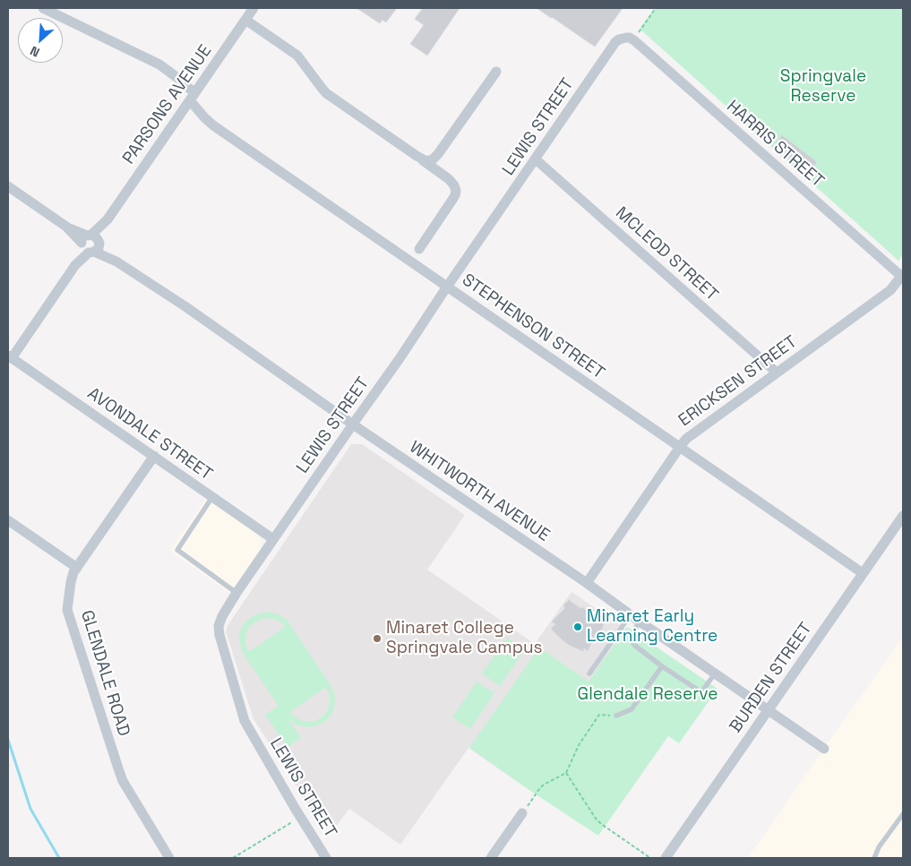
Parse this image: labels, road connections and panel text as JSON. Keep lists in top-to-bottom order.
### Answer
{
  "streets": {
    "street": [
      "PARSONS AVENUE",
      "LEWIS STREET",
      "HARRIS STREET",
      "MCLEOD STREET",
      "STEPHENSON STREET",
      "ERICKSEN STREET",
      "AVONDALE STREET",
      "WHITWORTH AVENUE",
      "GLENDALE ROAD",
      "BURDEN STREET"
    ]
  },
  "crossings": [
    ["PARSONS AVENUE", "STEPHENSON STREET"],
    ["PARSONS AVENUE", "AVONDALE STREET"],
    ["PARSONS AVENUE", "WHITWORTH AVENUE"],
    ["LEWIS STREET", "HARRIS STREET"],
    ["LEWIS STREET", "MCLEOD STREET"],
    ["LEWIS STREET", "STEPHENSON STREET"],
    ["LEWIS STREET", "AVONDALE STREET"],
    ["LEWIS STREET", "WHITWORTH AVENUE"],
    ["HARRIS STREET", "ERICKSEN STREET"],
    ["MCLEOD STREET", "ERICKSEN STREET"],
    ["STEPHENSON STREET", "ERICKSEN STREET"],
    ["STEPHENSON STREET", "BURDEN STREET"],
    ["ERICKSEN STREET", "WHITWORTH AVENUE"],
    ["AVONDALE STREET", "GLENDALE ROAD"],
    ["WHITWORTH AVENUE", "BURDEN STREET"]
  ],
  "parks": ["Springvale Reserve", "Glendale Reserve"],
  "places": ["Minaret Early Learning Centre", "Minaret College Springvale Campus"],
  "north": "bottom left"
}
